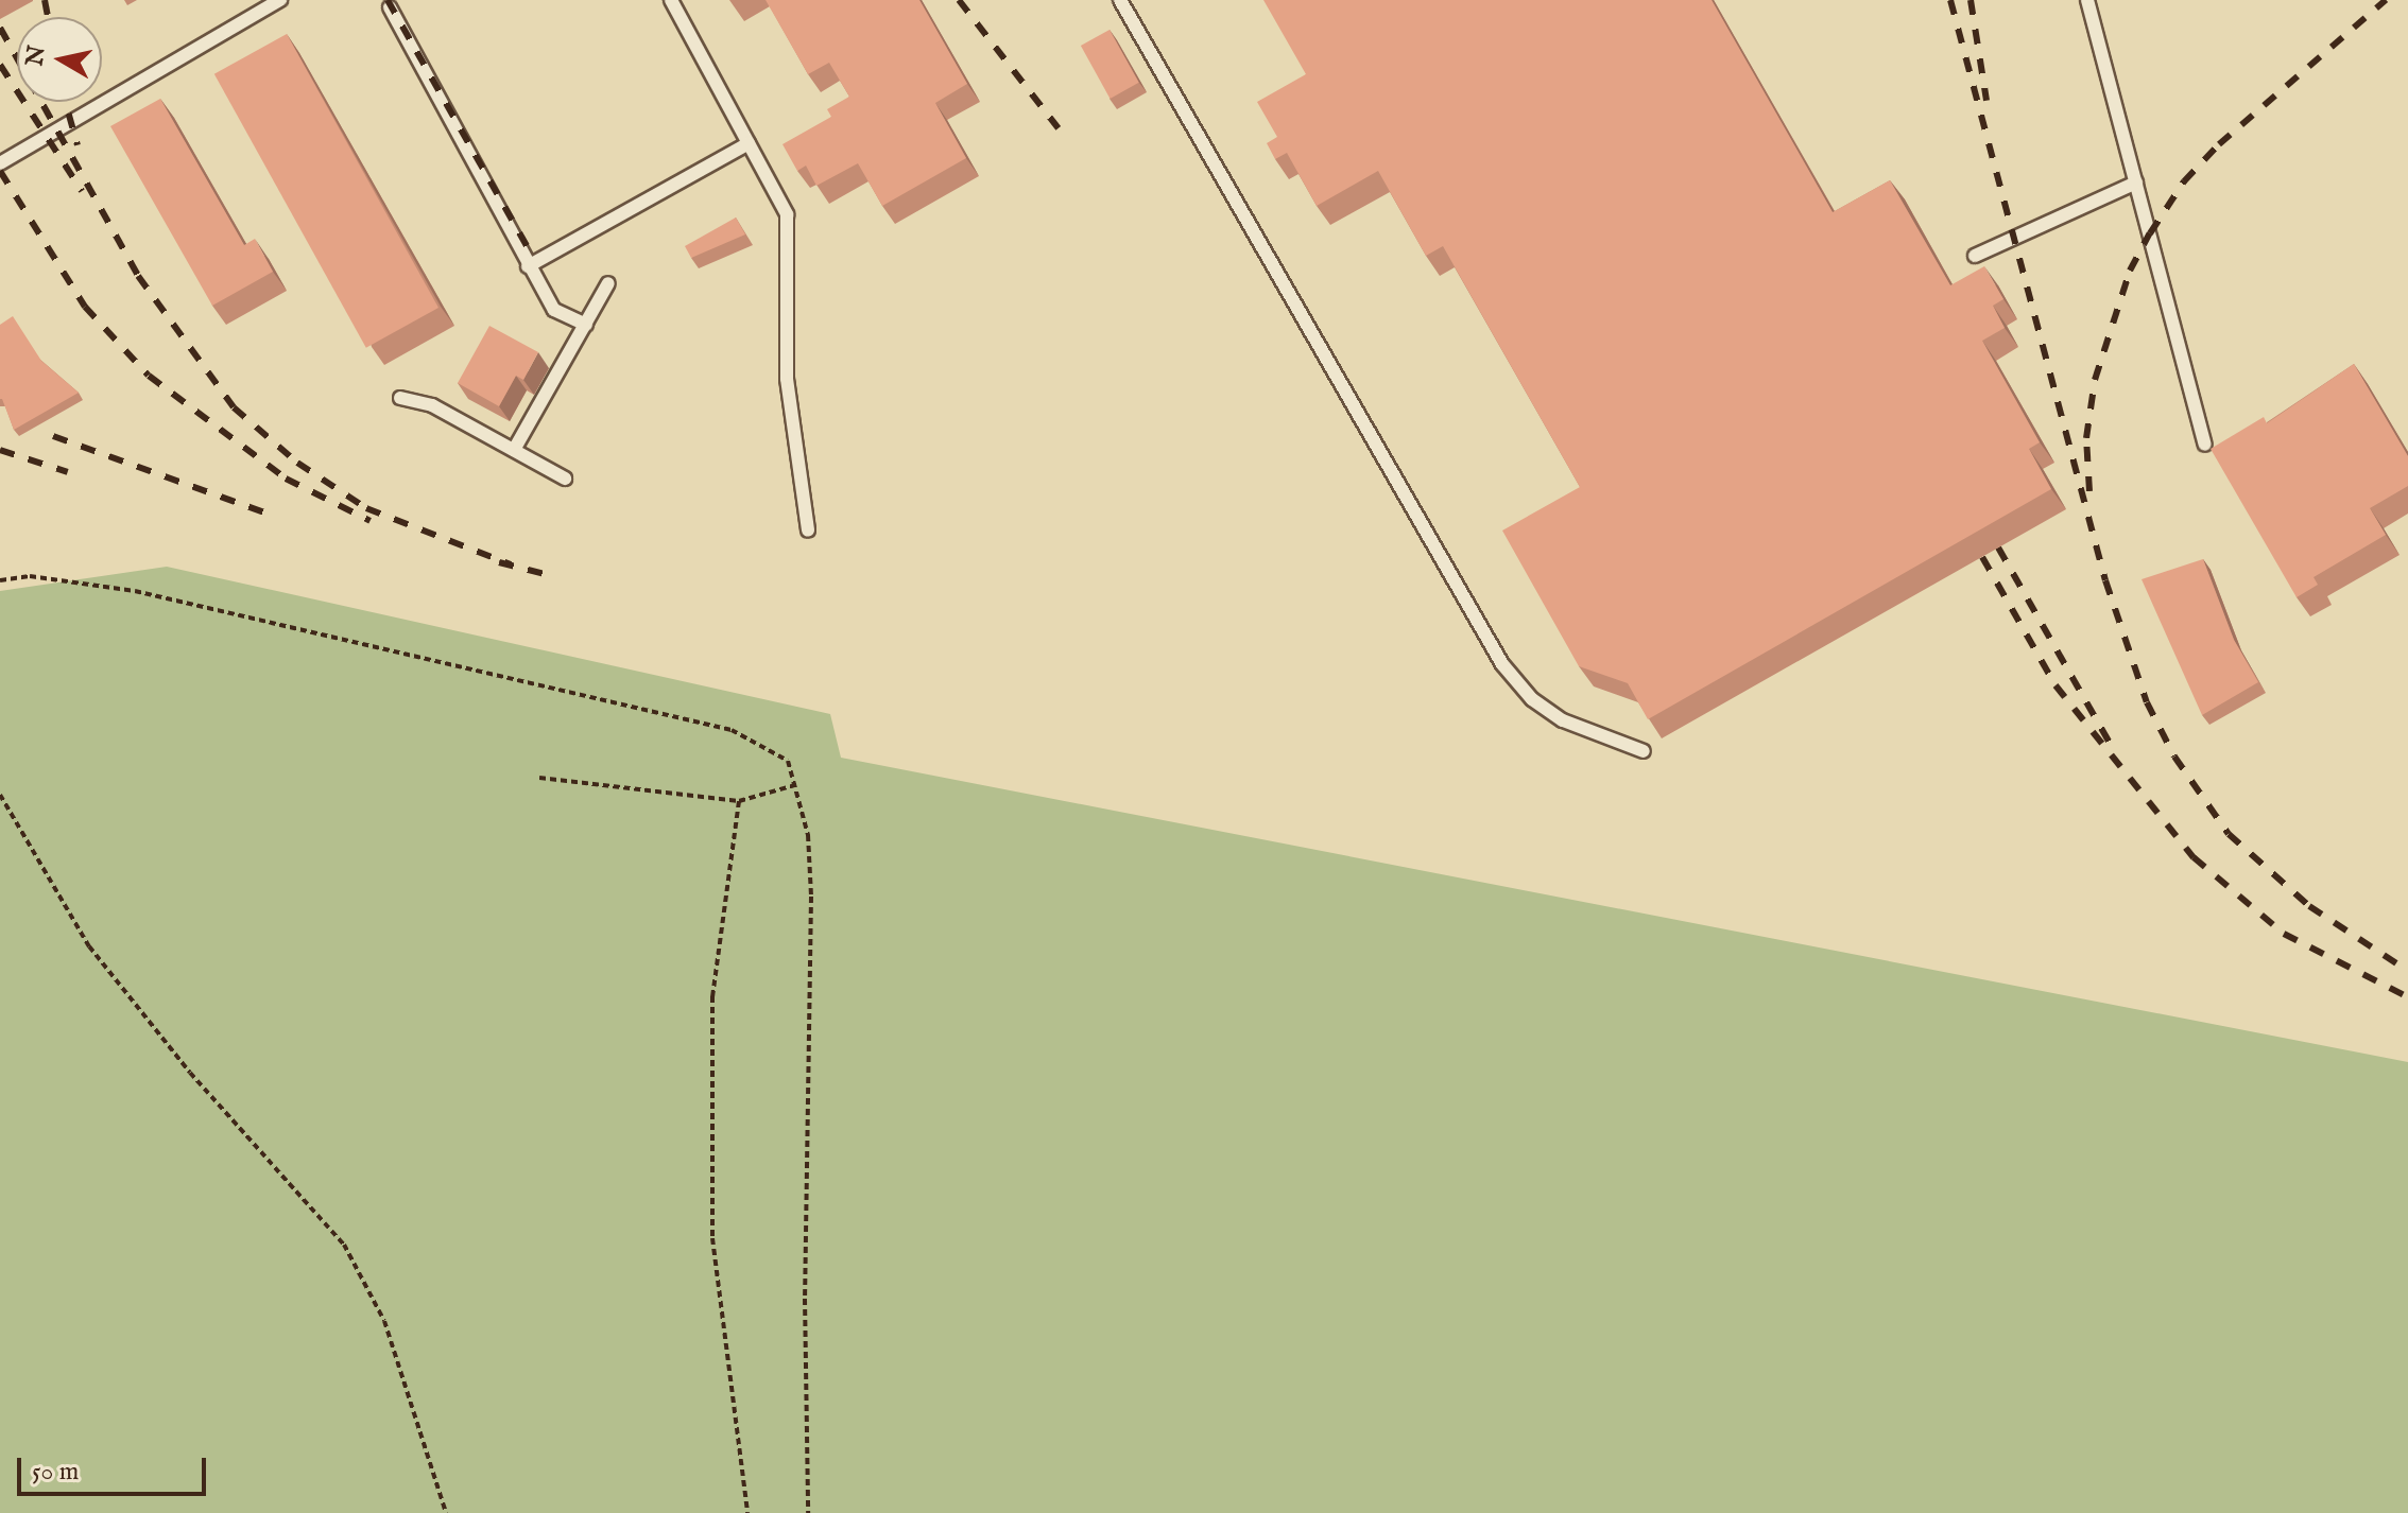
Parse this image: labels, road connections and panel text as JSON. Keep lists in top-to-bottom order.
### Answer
{
  "scale_bar": "50 m",
  "north": "left"
}
